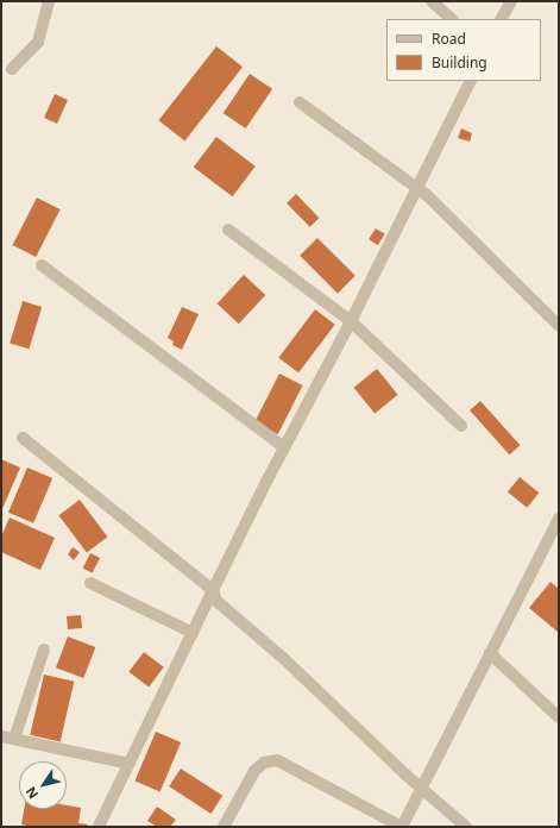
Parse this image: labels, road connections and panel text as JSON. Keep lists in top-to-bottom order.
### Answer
{
  "legend": ["Road", "Building"],
  "north": "bottom left"
}
